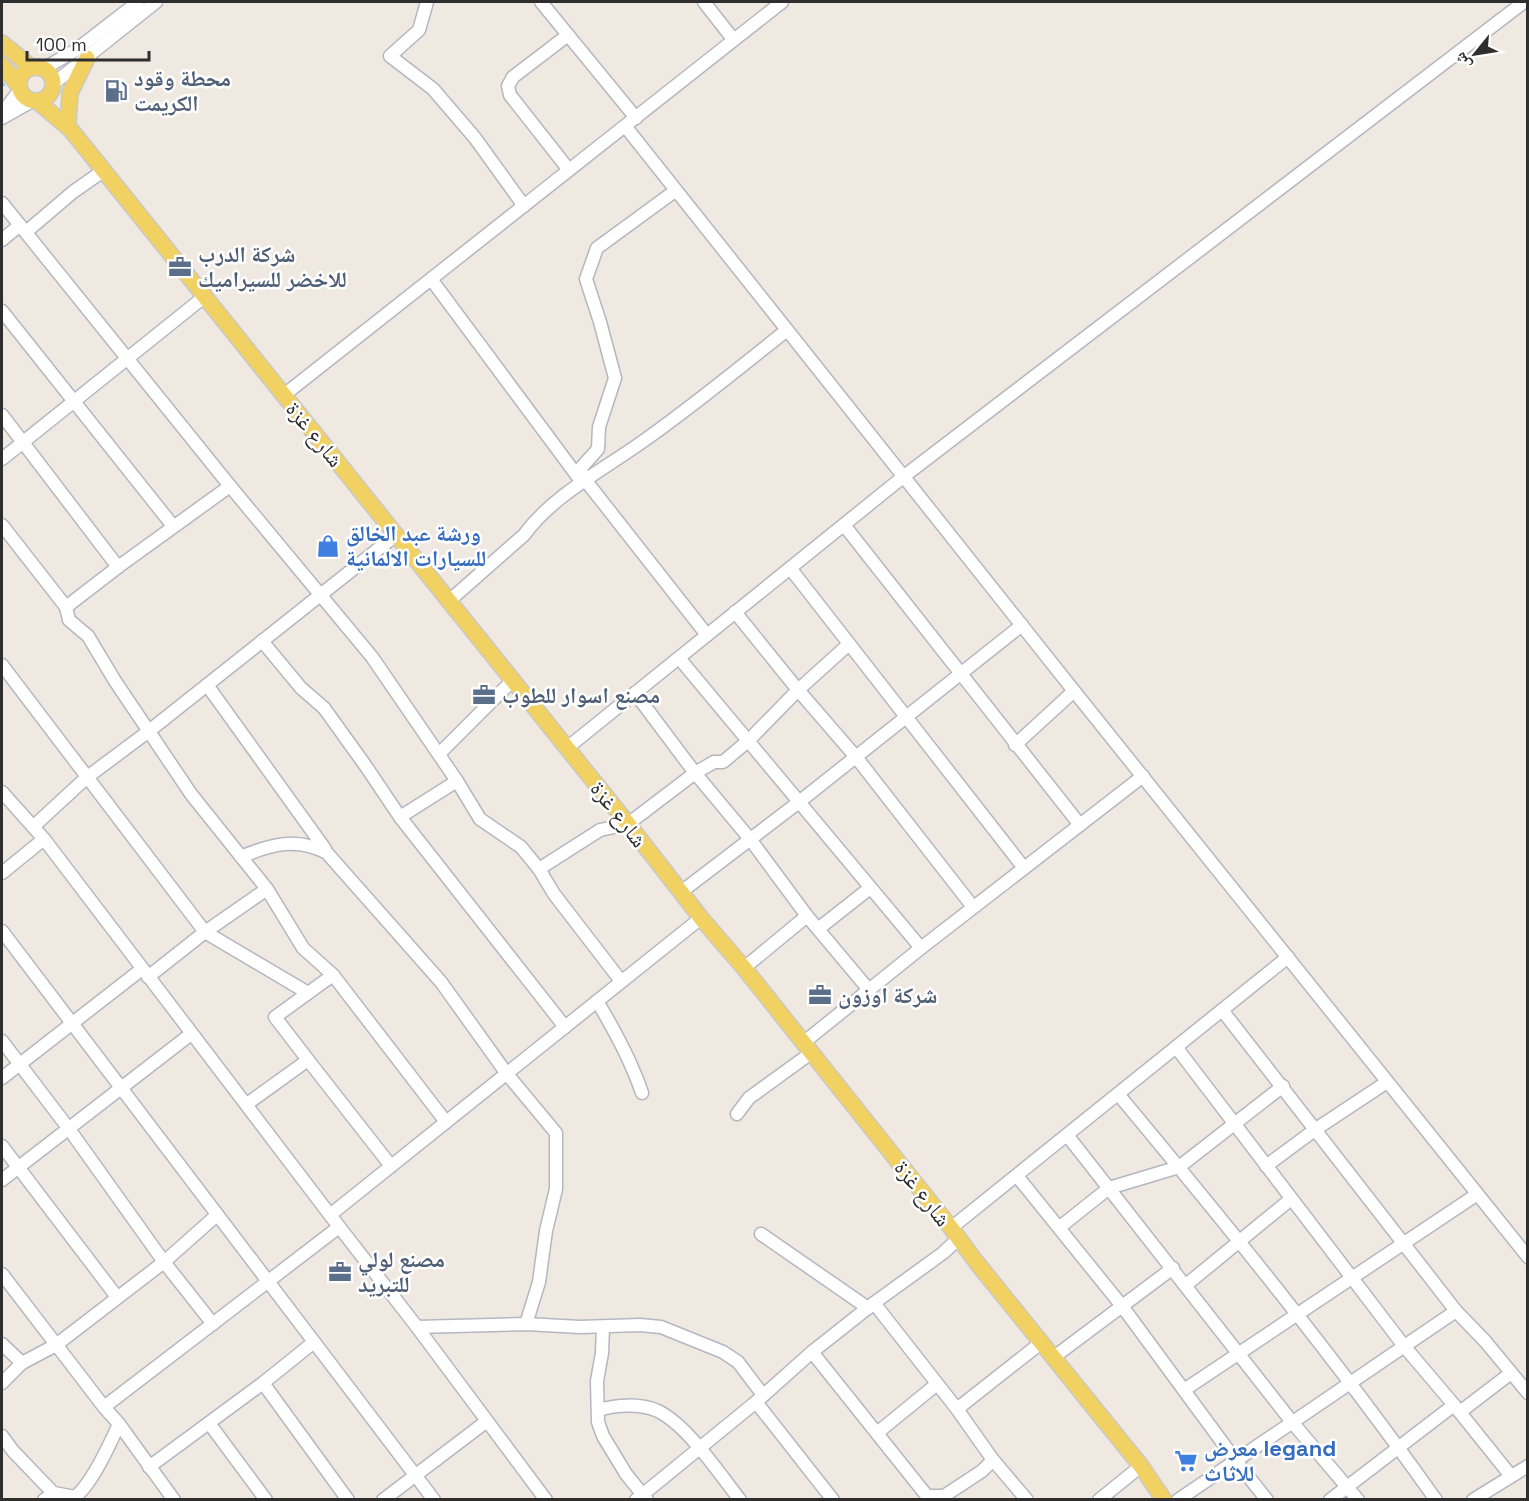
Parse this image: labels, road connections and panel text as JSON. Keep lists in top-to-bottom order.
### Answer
{
  "streets": {
    "main road": ["شارع غزة"]
  },
  "places": {
    "fuel station": ["محطة وقود الكريمت"],
    "office": [
      "شركة الدرب للاخضر للسيراميك",
      "مصنع اسوار للطوب",
      "شركة اوزون",
      "مصنع لولي للتبريد"
    ],
    "shop": ["ورشة عبد الخالق للسيارات الالمانية"],
    "supermarket": ["معرض legand للاثاث"]
  },
  "scale_bar": "100 m",
  "north": "bottom left"
}
